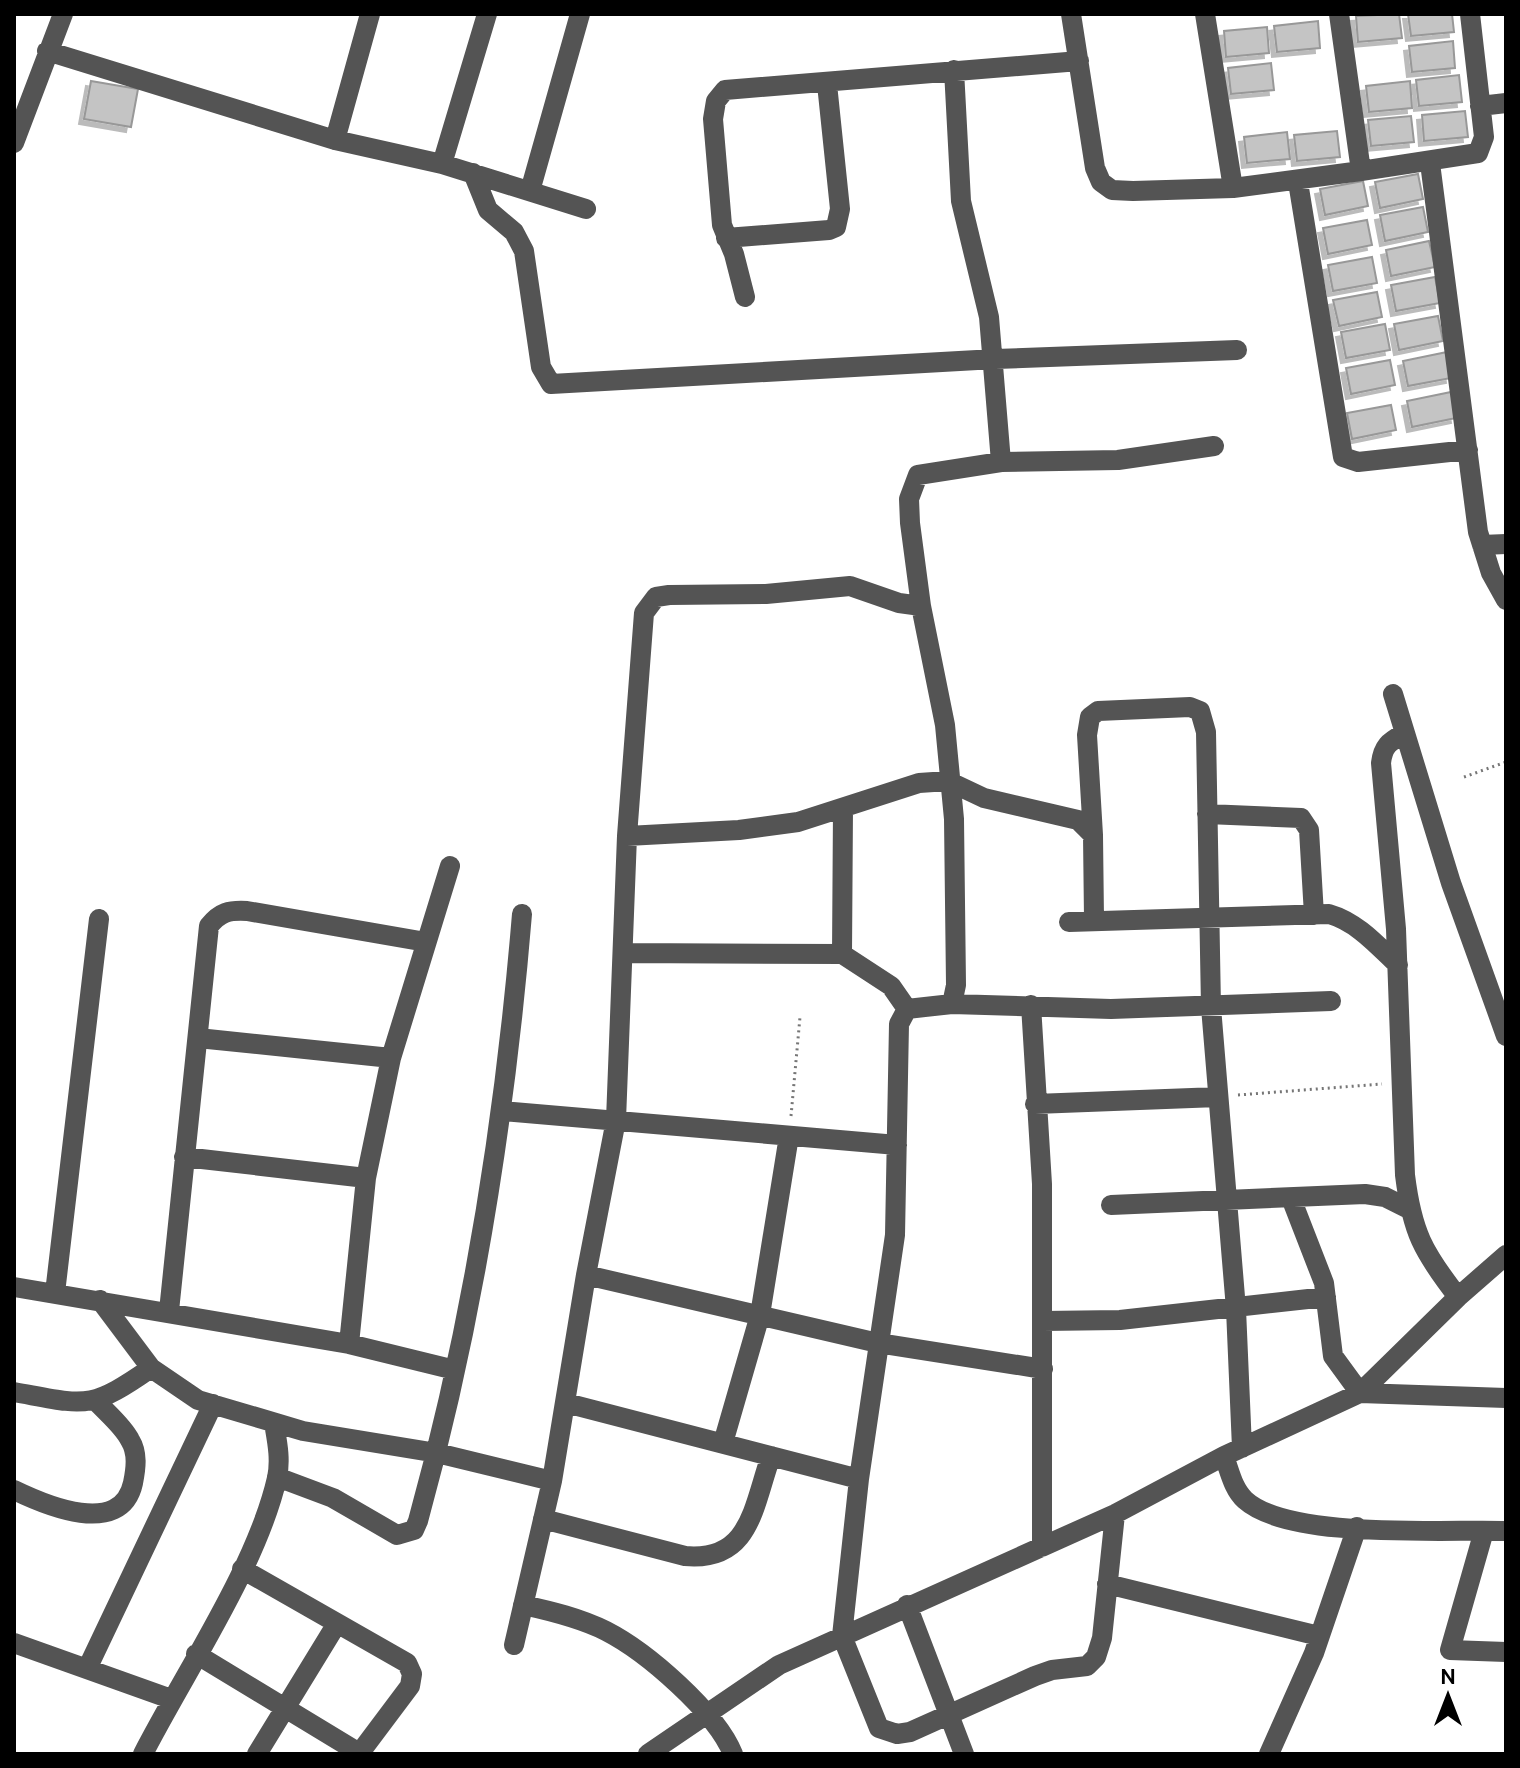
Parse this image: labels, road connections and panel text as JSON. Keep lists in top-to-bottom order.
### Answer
{
  "north": "top"
}
